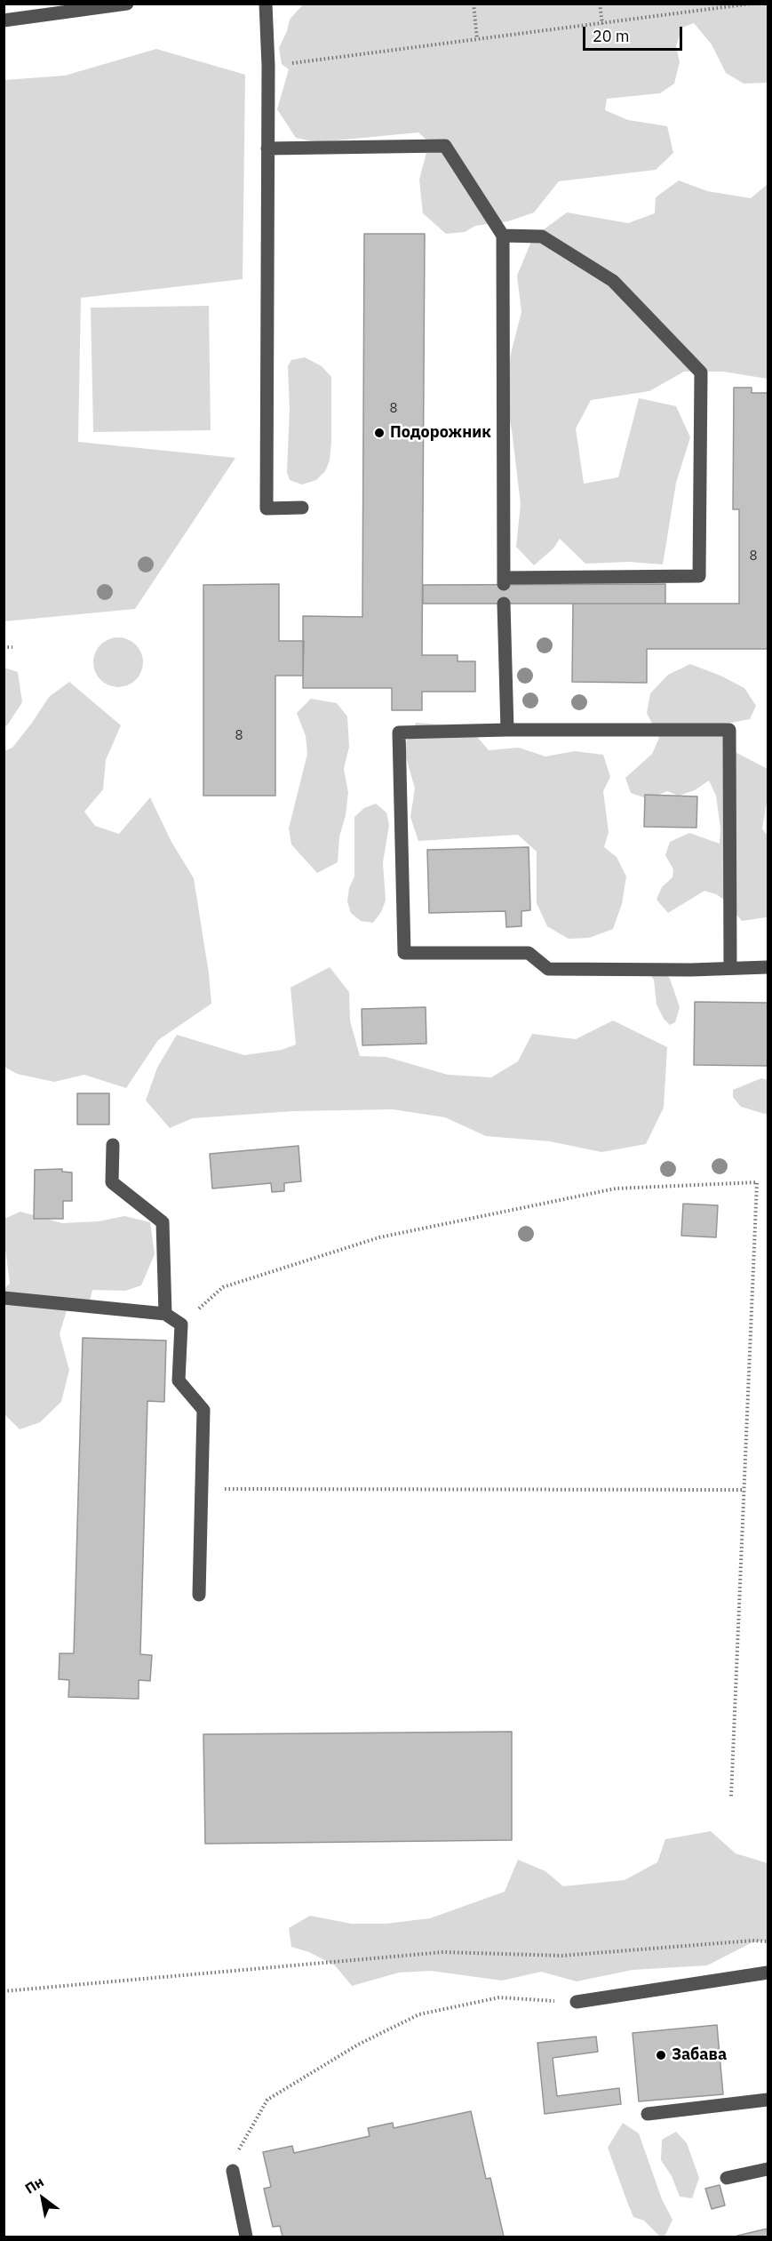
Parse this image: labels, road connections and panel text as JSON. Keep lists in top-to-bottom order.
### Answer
{
  "places": ["Подорожник", "Забава"],
  "house_numbers": ["8", "8", "8"],
  "scale_bar": "20 m",
  "north": "top left"
}
